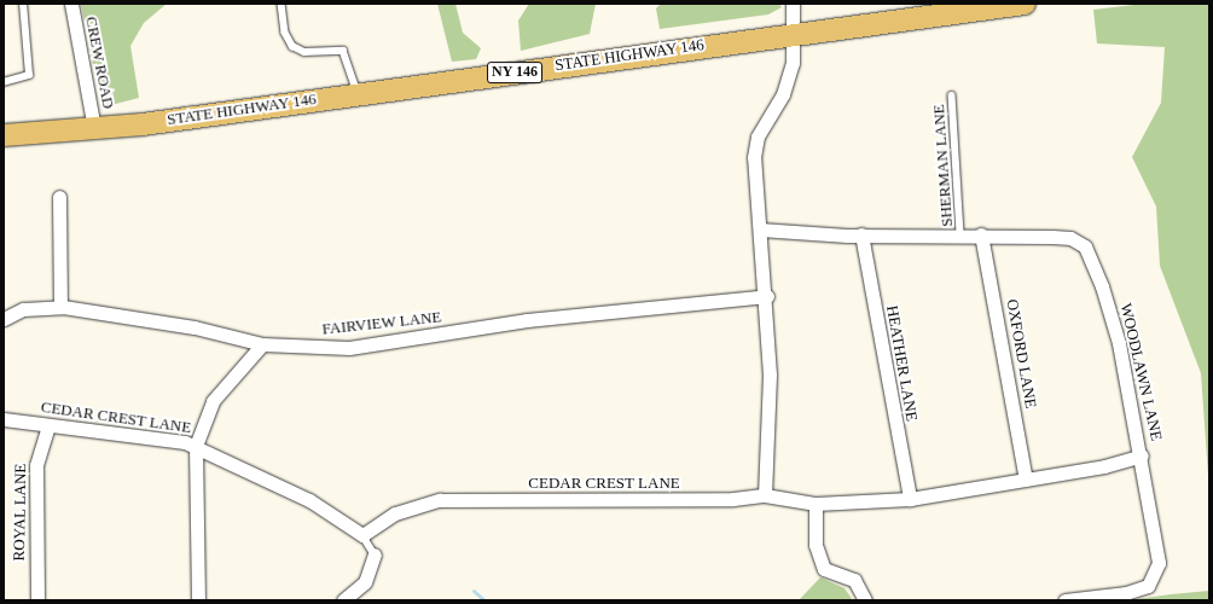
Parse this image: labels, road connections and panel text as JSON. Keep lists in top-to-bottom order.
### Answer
{
  "streets": {
    "main road": ["STATE HIGHWAY 146", "NY 146"],
    "street": [
      "CREW ROAD",
      "FAIRVIEW LANE",
      "OXFORD LANE",
      "HEATHER LANE",
      "WOODLAWN LANE",
      "CEDAR CREST LANE",
      "ROYAL LANE"
    ],
    "lane": ["SHERMAN LANE"]
  },
  "crossings": [
    ["STATE HIGHWAY 146", "CREW ROAD"],
    ["SHERMAN LANE", "WOODLAWN LANE"],
    ["OXFORD LANE", "WOODLAWN LANE"],
    ["HEATHER LANE", "WOODLAWN LANE"],
    ["WOODLAWN LANE", "CEDAR CREST LANE"],
    ["CEDAR CREST LANE", "ROYAL LANE"]
  ]
}
